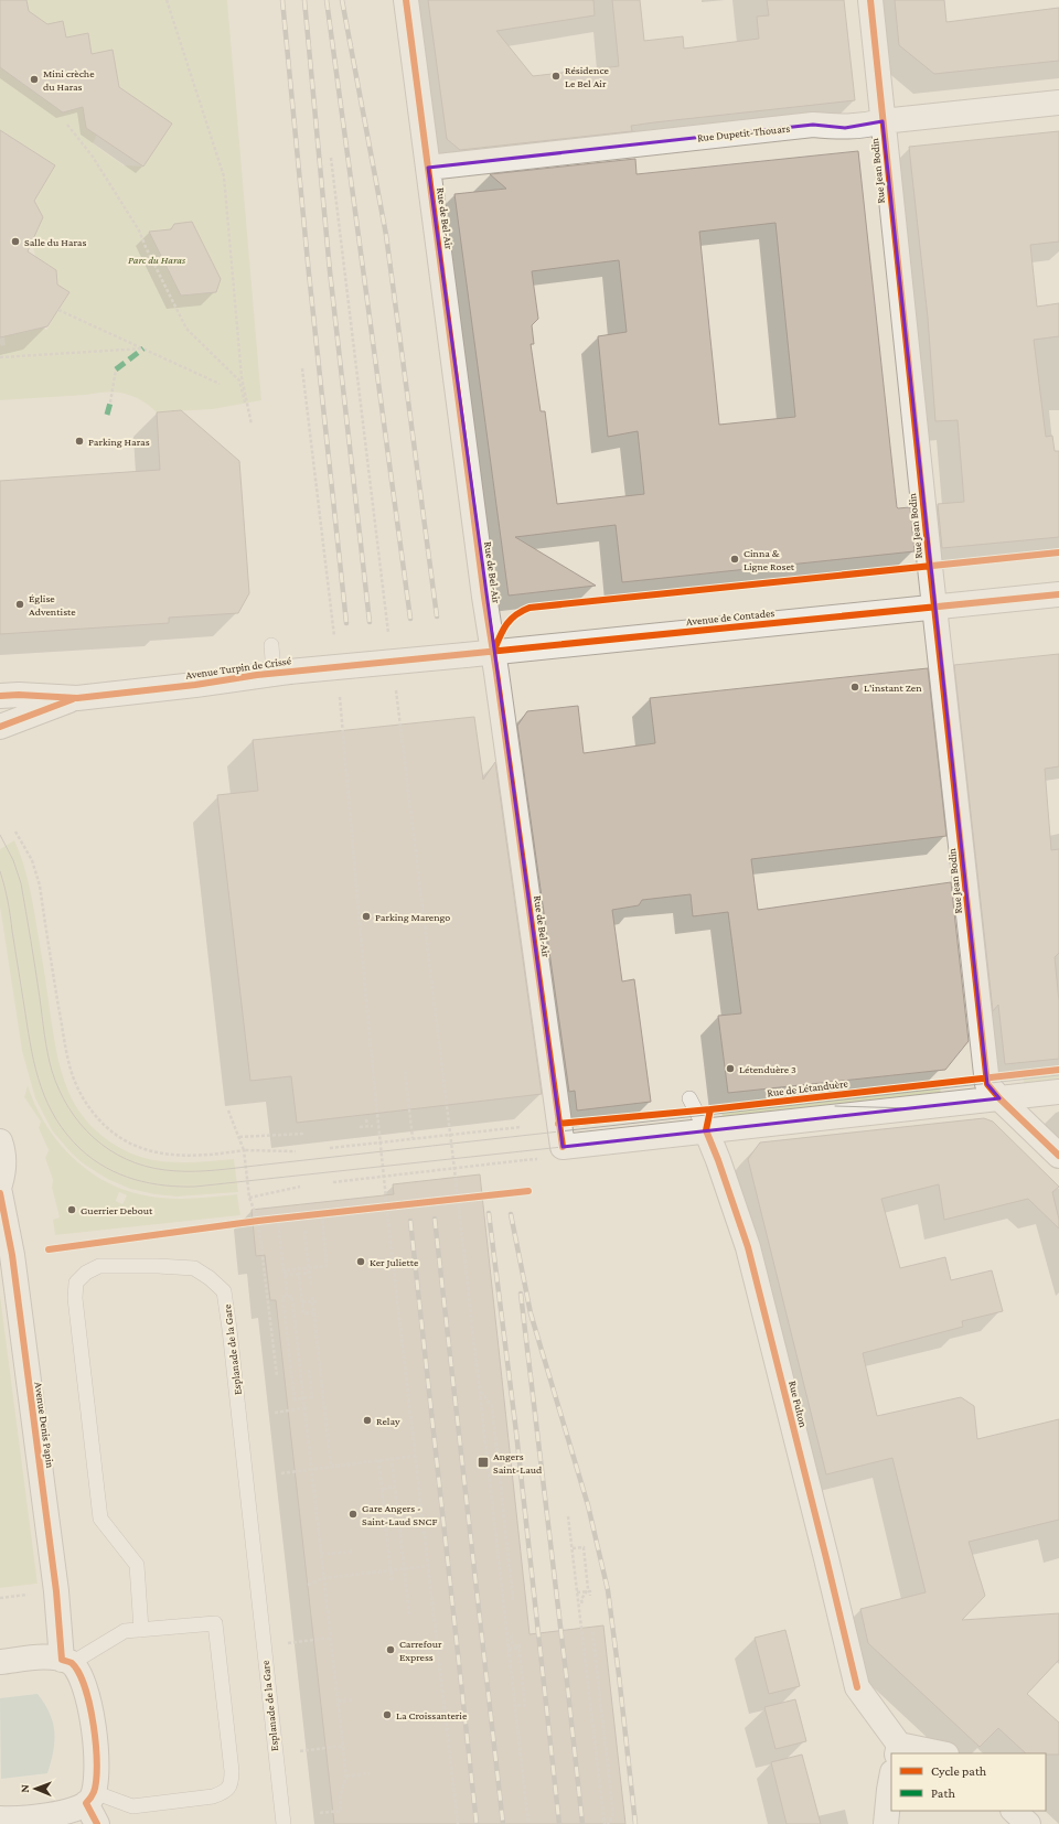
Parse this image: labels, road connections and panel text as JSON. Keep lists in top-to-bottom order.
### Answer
{
  "streets": {
    "street": [
      "Rue Dupetit-Thouars",
      "Rue Jean Bodin",
      "Rue de Bel-Air",
      "Avenue de Contades",
      "Avenue Turpin de Crissé",
      "Rue Fulton",
      "Avenue Denis Papin"
    ],
    "lane": ["Esplanade de la Gare"],
    "cycle path": ["Rue de Létanduère"]
  },
  "crossings": [
    ["Rue Dupetit-Thouars", "Rue Jean Bodin"],
    ["Rue Dupetit-Thouars", "Rue de Bel-Air"],
    ["Rue Jean Bodin", "Avenue de Contades"],
    ["Rue de Bel-Air", "Avenue de Contades"],
    ["Rue de Bel-Air", "Rue Fulton"],
    ["Avenue de Contades", "Avenue Turpin de Crissé"]
  ],
  "parks": ["Parc du Haras"],
  "places": {
    "other": [
      "Résidence Le Bel Air",
      "Mini crèche du Haras",
      "Salle du Haras",
      "Parking Haras",
      "Cinna & Ligne Roset",
      "Église Adventiste",
      "L'instant Zen",
      "Parking Marengo",
      "Létenduère 3",
      "Guerrier Debout",
      "Ker Juliette",
      "Relay",
      "Gare Angers - Saint-Laud SNCF",
      "Carrefour Express",
      "La Croissanterie"
    ],
    "transit": ["Angers Saint-Laud"]
  },
  "legend": ["Cycle path", "Path"],
  "north": "left"
}
